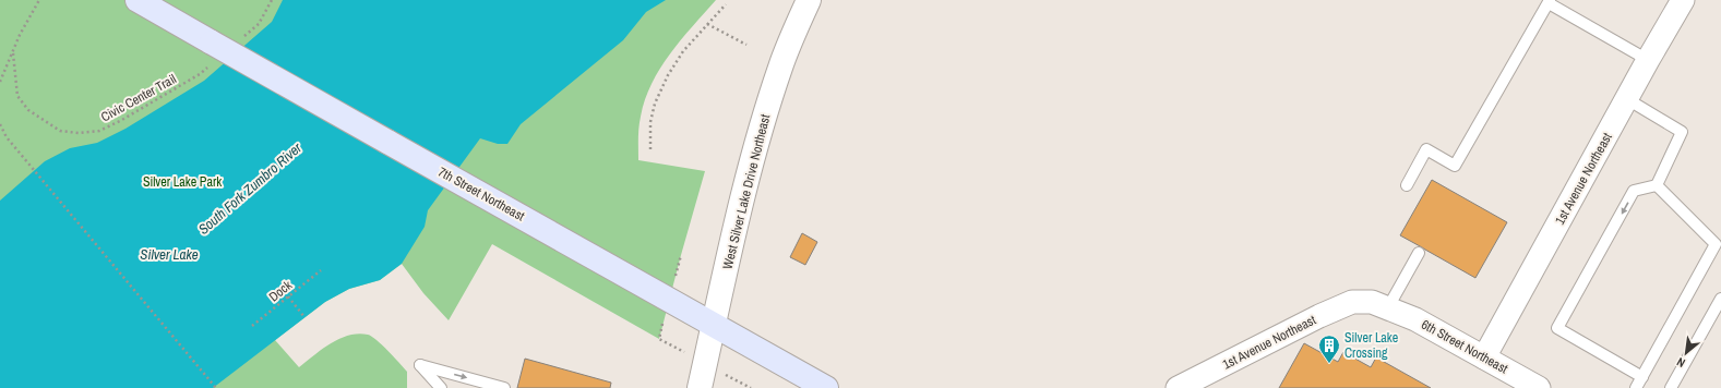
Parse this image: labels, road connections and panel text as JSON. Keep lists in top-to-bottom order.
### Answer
{
  "streets": {
    "main road": ["7th Street Northeast"],
    "street": ["1st Avenue Northeast", "West Silver Lake Drive Northeast", "6th Street Northeast"],
    "path": ["Civic Center Trail", "Dock"]
  },
  "crossings": [
    ["Civic Center Trail", "7th Street Northeast"],
    ["1st Avenue Northeast", "6th Street Northeast"],
    ["West Silver Lake Drive Northeast", "7th Street Northeast"]
  ],
  "water": ["South Fork Zumbro River", "Silver Lake"],
  "parks": ["Silver Lake Park"],
  "places": {
    "building": ["Silver Lake Crossing"]
  },
  "north": "bottom left"
}
